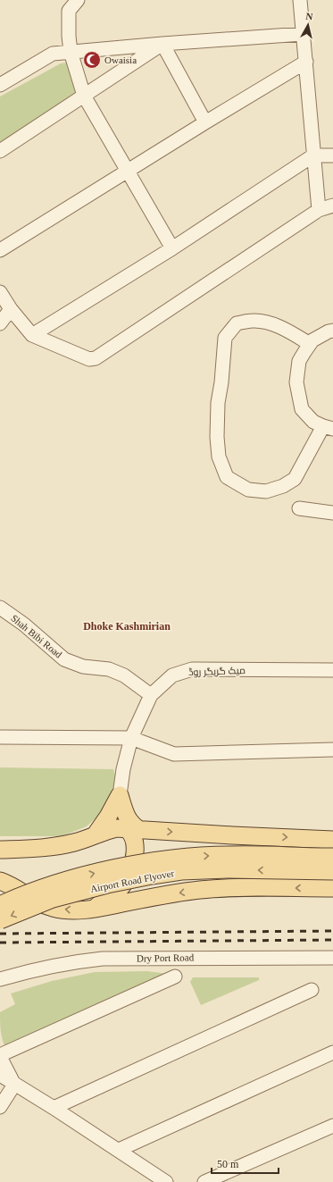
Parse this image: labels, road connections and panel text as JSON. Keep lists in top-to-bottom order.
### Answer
{
  "streets": {
    "main road": ["میک گریگر روڈ", "Airport Road Flyover"],
    "street": ["Shah Bibi Road", "Dry Port Road"]
  },
  "crossings": [
    ["Shah Bibi Road", "میک گریگر روڈ"]
  ],
  "districts": ["Dhoke Kashmirian"],
  "places": {
    "mosque": ["Owaisia"]
  },
  "scale_bar": "50 m",
  "north": "top"
}
